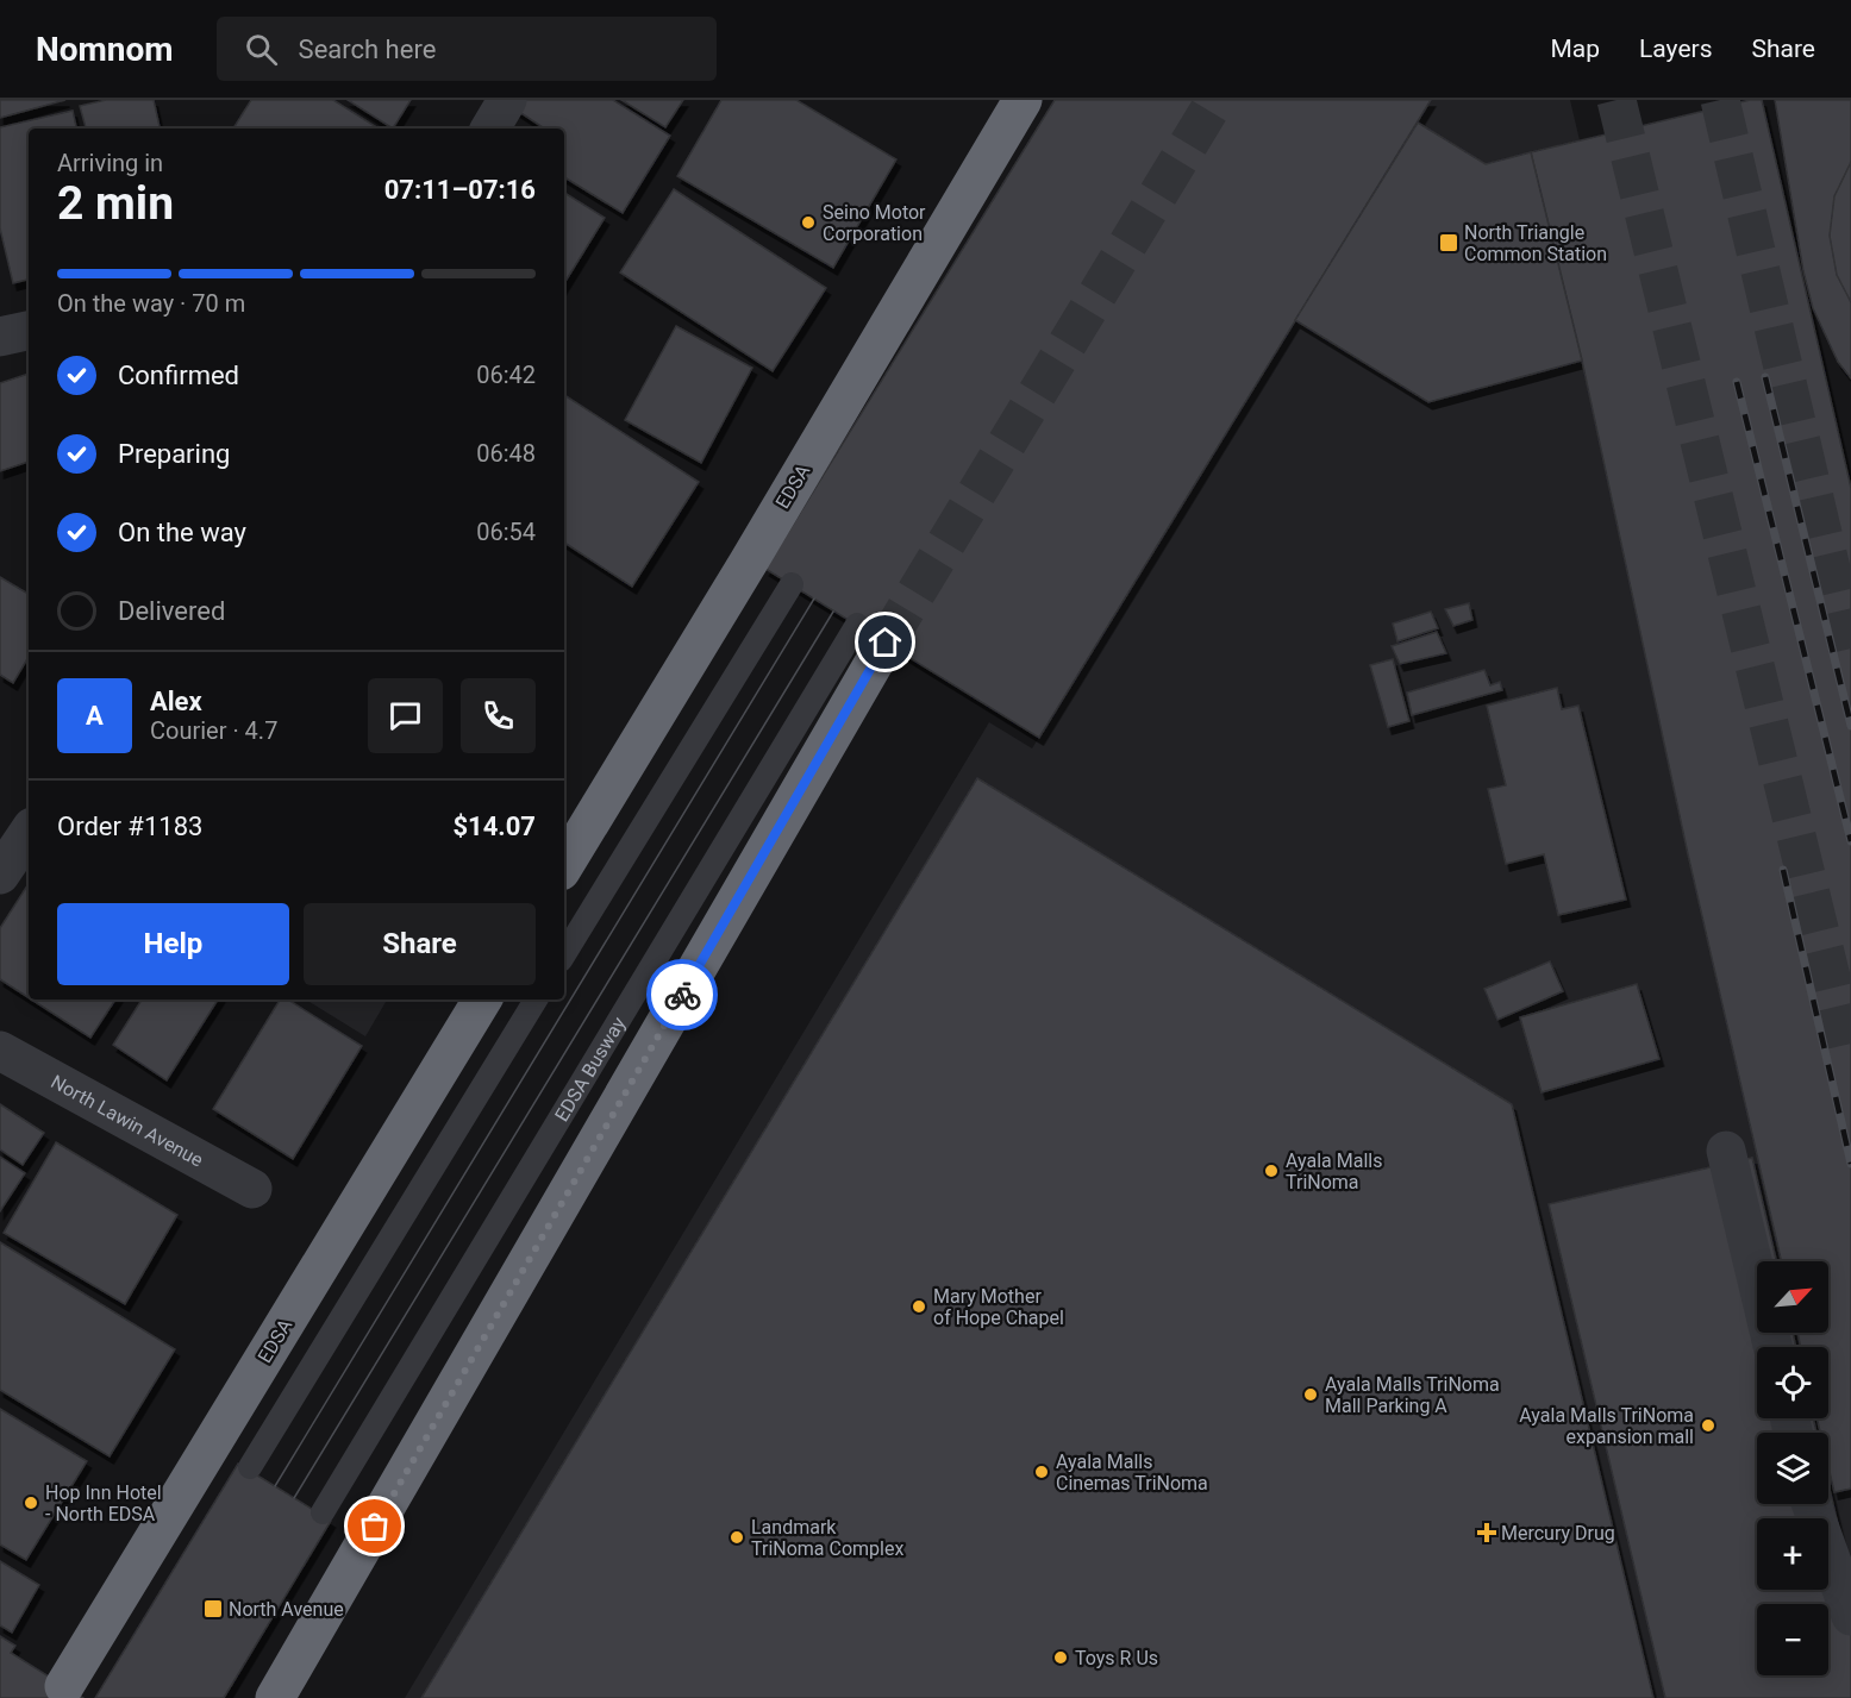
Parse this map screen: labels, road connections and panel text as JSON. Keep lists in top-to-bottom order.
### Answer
{
  "streets": {
    "highway": ["EDSA"],
    "street": ["North Lawin Avenue"],
    "lane": ["EDSA Busway"]
  },
  "places": {
    "other": [
      "Seino Motor Corporation",
      "Ayala Malls TriNoma",
      "Mary Mother of Hope Chapel",
      "Ayala Malls TriNoma Mall Parking A",
      "Ayala Malls TriNoma expansion mall",
      "Ayala Malls Cinemas TriNoma",
      "Hop Inn Hotel - North EDSA",
      "Landmark TriNoma Complex",
      "Toys R Us"
    ],
    "transit": ["North Triangle Common Station", "North Avenue"],
    "health": ["Mercury Drug"]
  },
  "north": "top right",
  "page": {
    "header": "Nomnom",
    "search": "Search here",
    "nav": ["Map", "Layers", "Share"],
    "heading": ["2 min", "Arriving in", "07:11–07:16"],
    "panel": [
      "Alex",
      "Courier · 4.7",
      "Order #1183",
      "$14.07"
    ],
    "bar": "On the way · 70 m",
    "list": [
      ["Confirmed", "06:42"],
      ["Preparing", "06:48"],
      ["On the way", "06:54"],
      "Delivered"
    ],
    "round": "A",
    "buttons": ["Help", "Share"],
    "map_buttons": ["+", "−"]
  }
}
